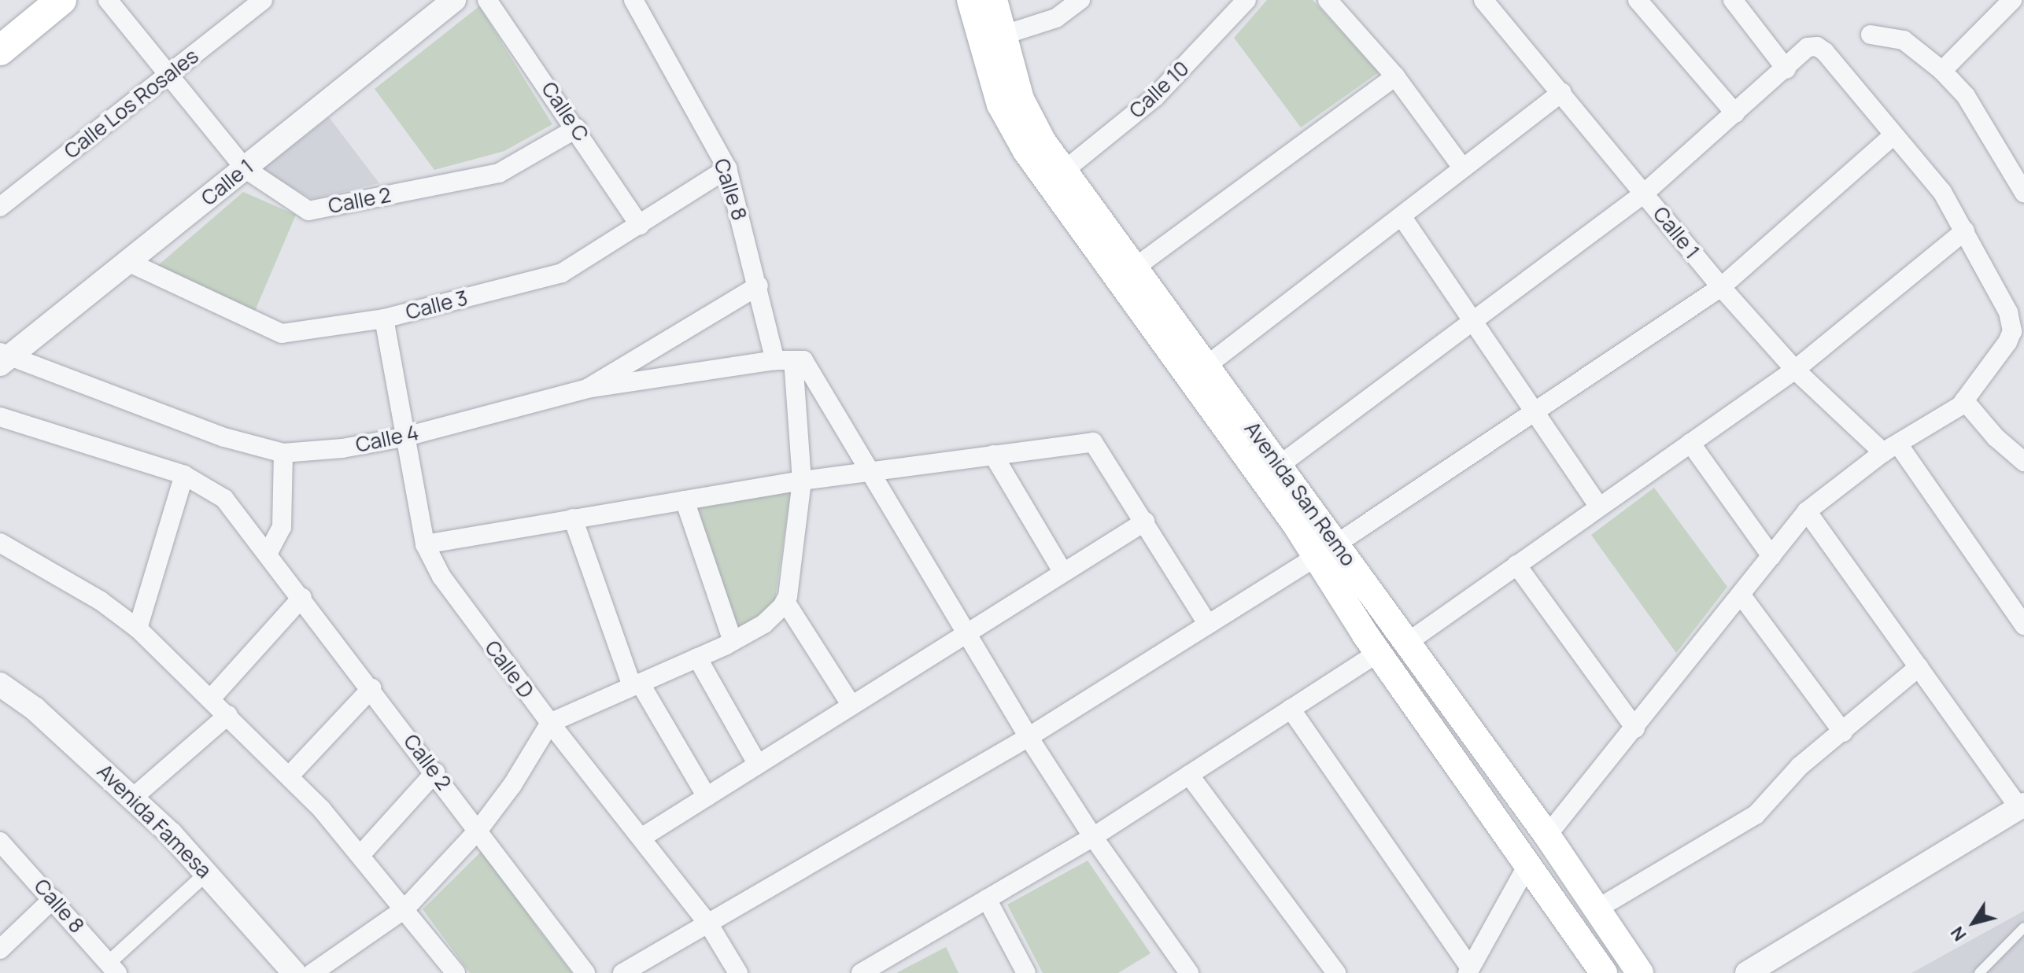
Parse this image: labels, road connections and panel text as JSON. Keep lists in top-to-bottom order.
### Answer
{
  "streets": {
    "main road": ["Avenida San Remo"],
    "street": [
      "Calle 10",
      "Calle Los Rosales",
      "Calle C",
      "Calle 1",
      "Calle 8",
      "Calle 2",
      "Calle 3",
      "Calle 4",
      "Calle D",
      "Avenida Famesa"
    ]
  },
  "crossings": [
    ["Calle 10", "Avenida San Remo"],
    ["Calle Los Rosales", "Calle 2"],
    ["Calle C", "Calle 2"],
    ["Calle C", "Calle 3"],
    ["Calle 1", "Calle 2"],
    ["Calle 1", "Calle 3"],
    ["Calle 1", "Calle 4"],
    ["Calle 8", "Calle 3"],
    ["Calle 8", "Calle 4"],
    ["Calle 3", "Calle D"],
    ["Calle 4", "Calle D"]
  ],
  "north": "bottom left"
}
